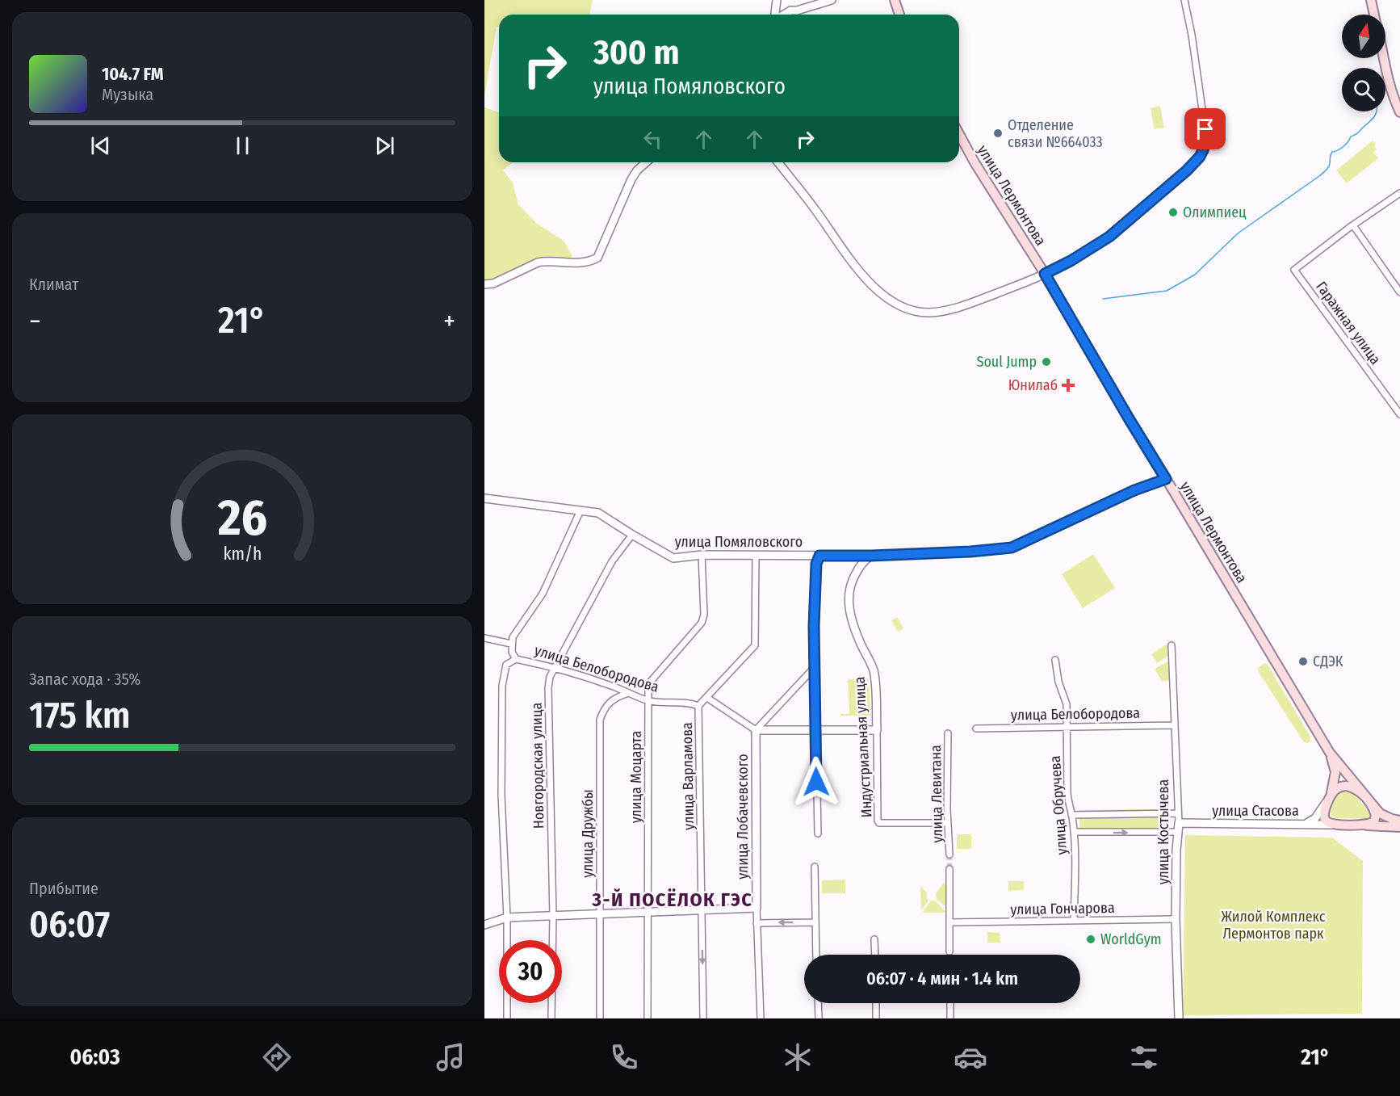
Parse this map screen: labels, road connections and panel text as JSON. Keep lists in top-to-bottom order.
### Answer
{
  "streets": {
    "main road": ["улица Лермонтова"],
    "street": [
      "Гаражная улица",
      "улица Помяловского",
      "улица Белобородова",
      "Индустриальная улица",
      "Новгородская улица",
      "улица Варламова",
      "улица Моцарта",
      "улица Левитана",
      "улица Обручева",
      "улица Стасова",
      "улица Лобачевского",
      "улица Костычева",
      "улица Дружбы",
      "улица Гончарова"
    ]
  },
  "crossings": [
    ["улица Лермонтова", "улица Помяловского"],
    ["улица Лермонтова", "улица Стасова"],
    ["улица Помяловского", "Индустриальная улица"],
    ["улица Помяловского", "Новгородская улица"],
    ["улица Помяловского", "улица Варламова"],
    ["улица Помяловского", "улица Моцарта"],
    ["улица Белобородова", "Новгородская улица"],
    ["улица Белобородова", "улица Варламова"],
    ["улица Белобородова", "улица Моцарта"],
    ["улица Белобородова", "улица Обручева"],
    ["улица Белобородова", "улица Костычева"],
    ["улица Белобородова", "улица Дружбы"],
    ["Индустриальная улица", "улица Левитана"],
    ["улица Обручева", "улица Гончарова"],
    ["улица Стасова", "улица Костычева"],
    ["улица Костычева", "улица Гончарова"]
  ],
  "districts": ["3-Й ПОСЁЛОК ГЭС"],
  "parks": ["Жилой Комплекс Лермонтов парк"],
  "places": {
    "other": [
      "Отделение связи №664033",
      "Олимпиец",
      "Soul Jump",
      "СДЭК",
      "WorldGym"
    ],
    "health": ["Юнилаб"]
  },
  "north": "top",
  "page": {
    "turn": ["300 m", "улица Помяловского"],
    "song": ["104.7 FM", "Музыка"],
    "tile": [
      "Климат",
      ["Запас хода · 35%", "175 km"],
      ["Прибытие", "06:07"]
    ],
    "heat": ["−", "21°", "+"],
    "limit": "30",
    "trip": "06:07 · 4 мин · 1.4 km",
    "tabs": ["06:03", "21°"],
    "gauge": ["26", "km/h"]
  }
}
